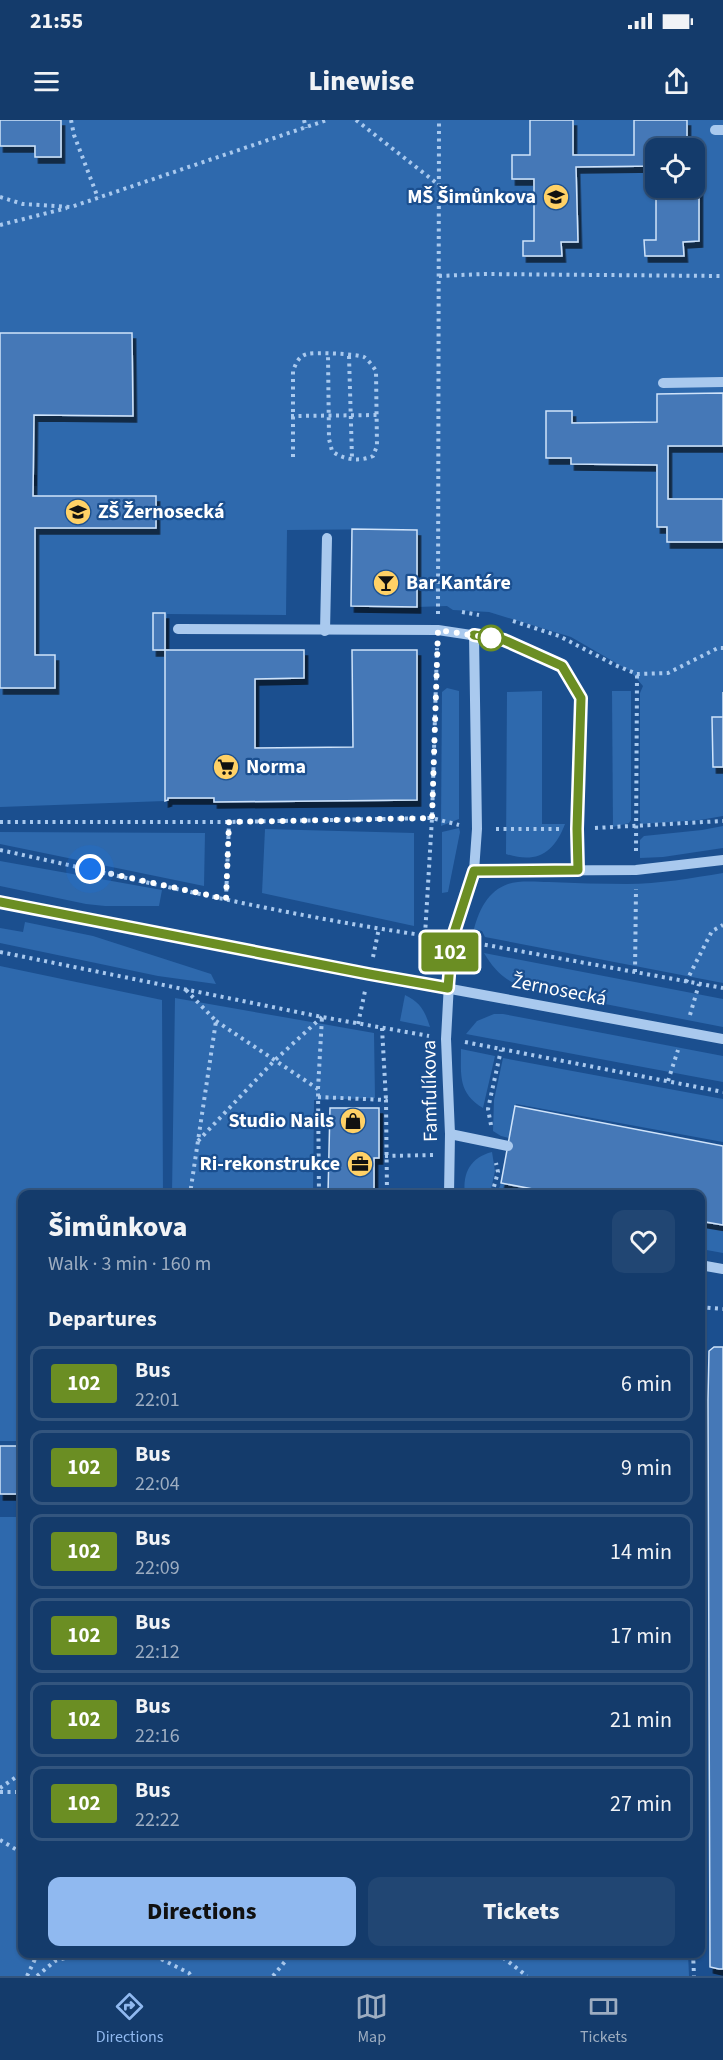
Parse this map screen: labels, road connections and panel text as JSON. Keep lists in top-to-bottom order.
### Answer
{
  "streets": {
    "street": ["Žernosecká", "Famfulíkova"]
  },
  "crossings": [
    ["Žernosecká", "Famfulíkova"]
  ],
  "places": {
    "school or university": ["MŠ Šimůnkova", "ZŠ Žernosecká"],
    "bar": ["Bar Kantáre"],
    "supermarket": ["Norma"],
    "shop": ["Studio Nails"],
    "office": ["Ri-rekonstrukce"]
  },
  "lines": ["bus line 102"],
  "page": {
    "status": "21:55",
    "header": "Linewise",
    "on_map": "102",
    "heading": [
      ["Šimůnkova", "Walk · 3 min · 160 m"],
      "Departures"
    ],
    "list": [
      {
        "mark": "102",
        "name": "Bus",
        "note": "22:01",
        "value": "6 min"
      },
      {
        "mark": "102",
        "name": "Bus",
        "note": "22:04",
        "value": "9 min"
      },
      {
        "mark": "102",
        "name": "Bus",
        "note": "22:09",
        "value": "14 min"
      },
      {
        "mark": "102",
        "name": "Bus",
        "note": "22:12",
        "value": "17 min"
      },
      {
        "mark": "102",
        "name": "Bus",
        "note": "22:16",
        "value": "21 min"
      },
      {
        "mark": "102",
        "name": "Bus",
        "note": "22:22",
        "value": "27 min"
      }
    ],
    "buttons": ["Directions", "Tickets"],
    "tabs": ["Directions", "Map", "Tickets"]
  }
}
